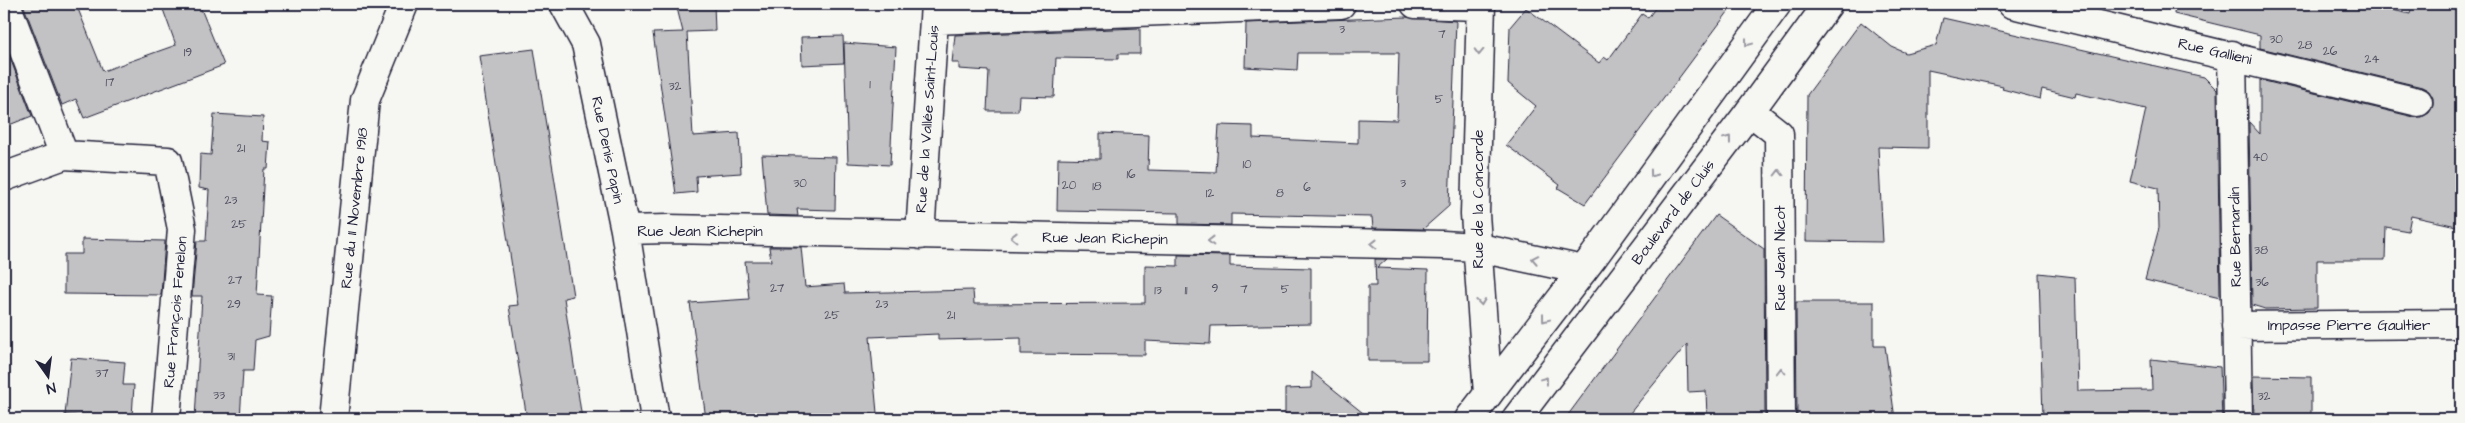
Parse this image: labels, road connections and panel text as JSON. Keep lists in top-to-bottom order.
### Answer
{
  "streets": {
    "street": [
      "Rue Gallieni",
      "Rue de la Vallée Saint-Louis",
      "Rue Denis Papin",
      "Rue de la Concorde",
      "Rue du 11 Novembre 1918",
      "Boulevard de Cluis",
      "Rue Jean Richepin",
      "Rue Bernardin",
      "Rue Jean Nicot",
      "Rue François Fenelon",
      "Impasse Pierre Gaultier"
    ]
  },
  "crossings": [
    ["Rue Gallieni", "Rue Bernardin"],
    ["Rue de la Vallée Saint-Louis", "Rue Jean Richepin"],
    ["Rue Denis Papin", "Rue Jean Richepin"],
    ["Rue de la Concorde", "Rue Jean Richepin"],
    ["Boulevard de Cluis", "Rue Jean Nicot"],
    ["Rue Bernardin", "Impasse Pierre Gaultier"]
  ],
  "one_way": ["Rue de la Concorde", "Rue Jean Nicot"],
  "house_numbers": [
    "3",
    "7",
    "30",
    "28",
    "26",
    "19",
    "24",
    "17",
    "1",
    "32",
    "5",
    "21",
    "40",
    "10",
    "16",
    "30",
    "3",
    "20",
    "18",
    "6",
    "12",
    "8",
    "23",
    "25",
    "38",
    "27",
    "36",
    "27",
    "9",
    "7",
    "5",
    "13",
    "11",
    "29",
    "23",
    "25",
    "21",
    "31",
    "37",
    "33",
    "32"
  ],
  "north": "bottom"
}
